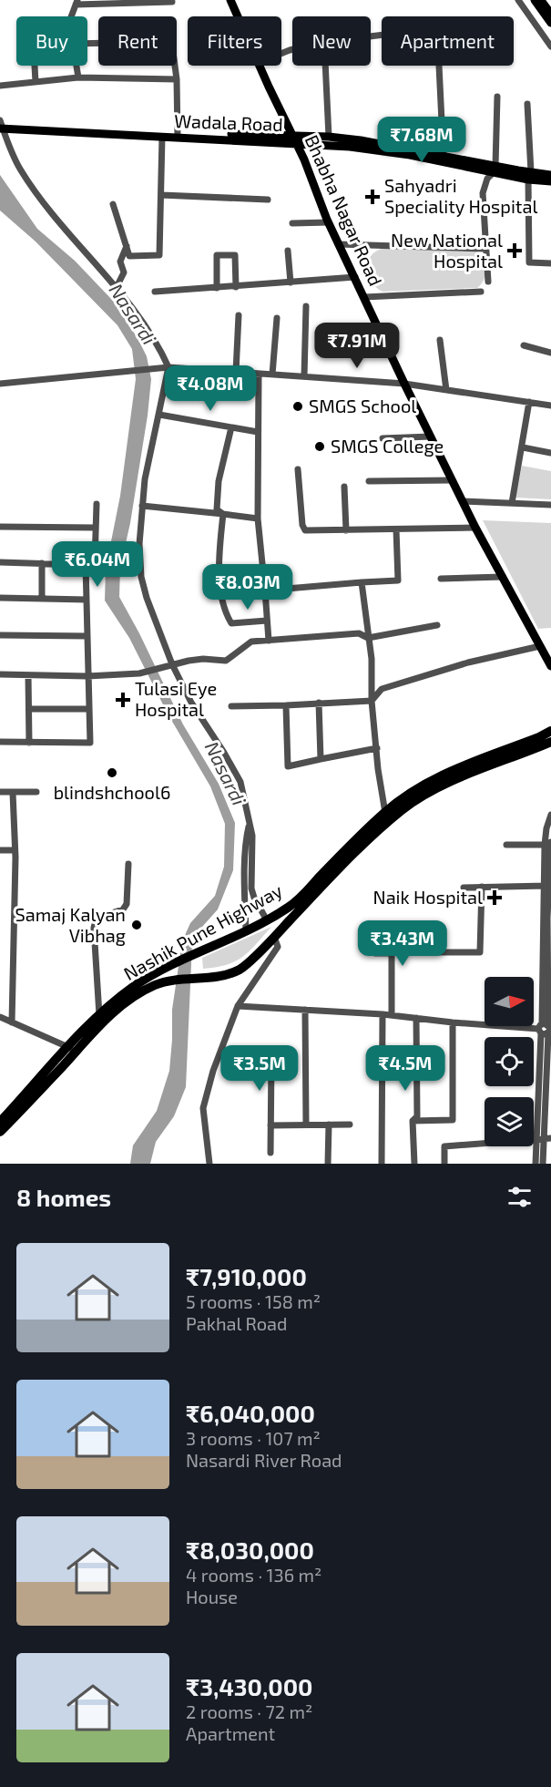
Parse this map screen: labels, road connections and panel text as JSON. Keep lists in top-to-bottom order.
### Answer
{
  "streets": {
    "highway": ["Nashik Pune Highway"],
    "main road": ["Wadala Road", "Bhabha Nagar Road"]
  },
  "crossings": [
    ["Wadala Road", "Bhabha Nagar Road"]
  ],
  "water": ["Nasardi"],
  "places": {
    "health": [
      "Sahyadri Speciality Hospital",
      "New National Hospital",
      "Tulasi Eye Hospital",
      "Naik Hospital"
    ],
    "other": [
      "SMGS School",
      "SMGS College",
      "blindshchool6",
      "Samaj Kalyan Vibhag"
    ]
  },
  "north": "right",
  "page": {
    "chip": [
      "Buy",
      "Rent",
      "Filters",
      "New",
      "Apartment"
    ],
    "price": [
      "₹7.68M",
      "₹7.91M",
      "₹4.08M",
      "₹6.04M",
      "₹8.03M",
      "₹3.43M",
      "₹3.5M",
      "₹4.5M"
    ],
    "heading": "8 homes",
    "list": [
      {
        "name": "₹7,910,000",
        "note": "5 rooms · 158 m² · Pakhal Road"
      },
      {
        "name": "₹6,040,000",
        "note": "3 rooms · 107 m² · Nasardi River Road"
      },
      {
        "name": "₹8,030,000",
        "note": "4 rooms · 136 m² · House"
      },
      {
        "name": "₹3,430,000",
        "note": "2 rooms · 72 m² · Apartment"
      }
    ]
  }
}
